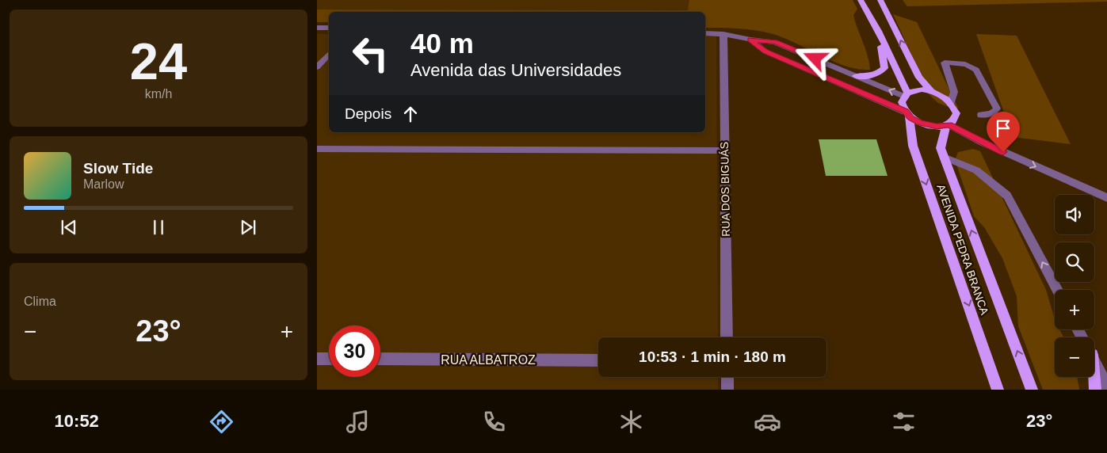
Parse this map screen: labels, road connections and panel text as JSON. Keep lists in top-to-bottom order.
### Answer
{
  "streets": {
    "main road": ["AVENIDA PEDRA BRANCA"],
    "street": ["RUA DOS BIGUÁS", "RUA ALBATROZ"]
  },
  "page": {
    "tile": [
      ["24", "km/h"],
      "Clima"
    ],
    "turn": ["40 m", "Avenida das Universidades"],
    "then": "Depois",
    "song": ["Slow Tide", "Marlow"],
    "map_buttons": ["+", "−"],
    "heat": ["−", "23°", "+"],
    "limit": "30",
    "trip": "10:53 · 1 min · 180 m",
    "tabs": ["10:52", "23°"]
  }
}
